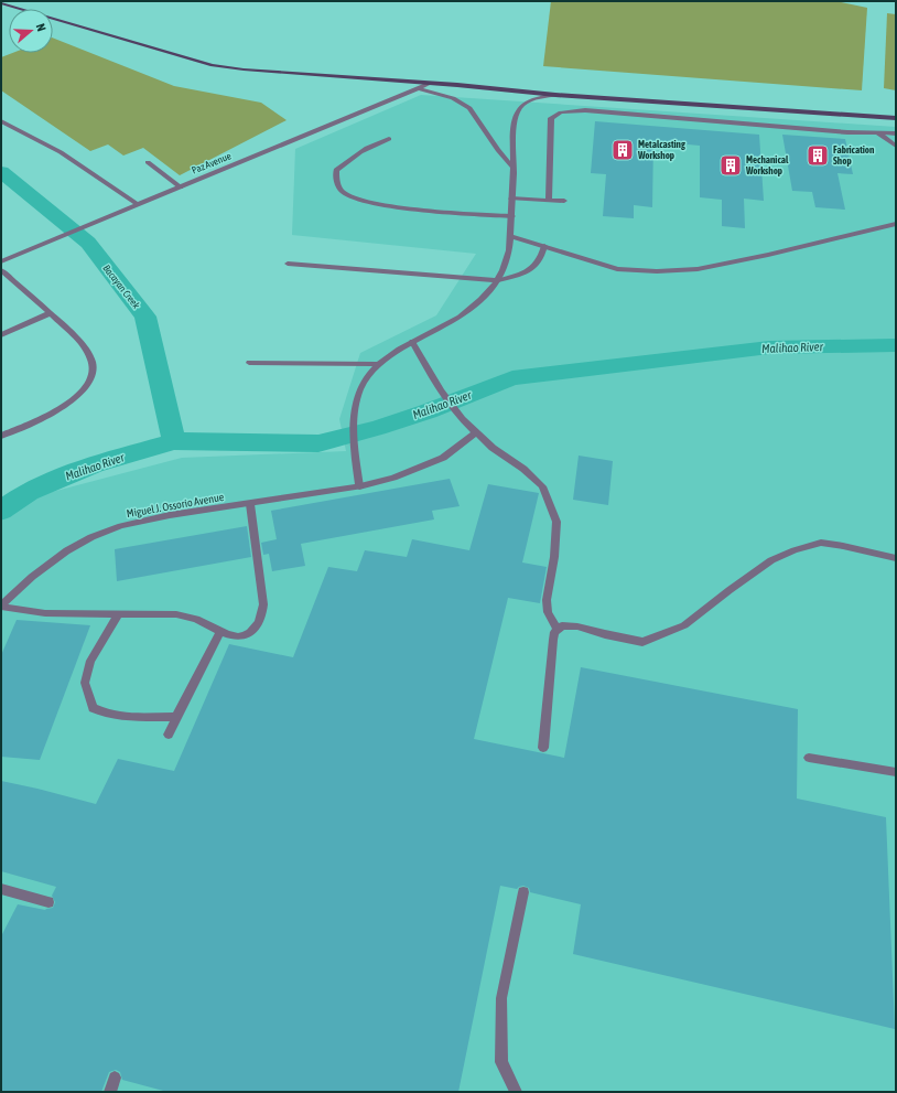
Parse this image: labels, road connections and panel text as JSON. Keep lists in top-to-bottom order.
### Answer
{
  "streets": {
    "street": ["Paz Avenue", "Miguel J. Ossorio Avenue"]
  },
  "water": ["Bacayan Creek", "Malihao River"],
  "places": {
    "building": ["Metalcasting Workshop", "Fabrication Shop", "Mechanical Workshop"]
  },
  "north": "right"
}
